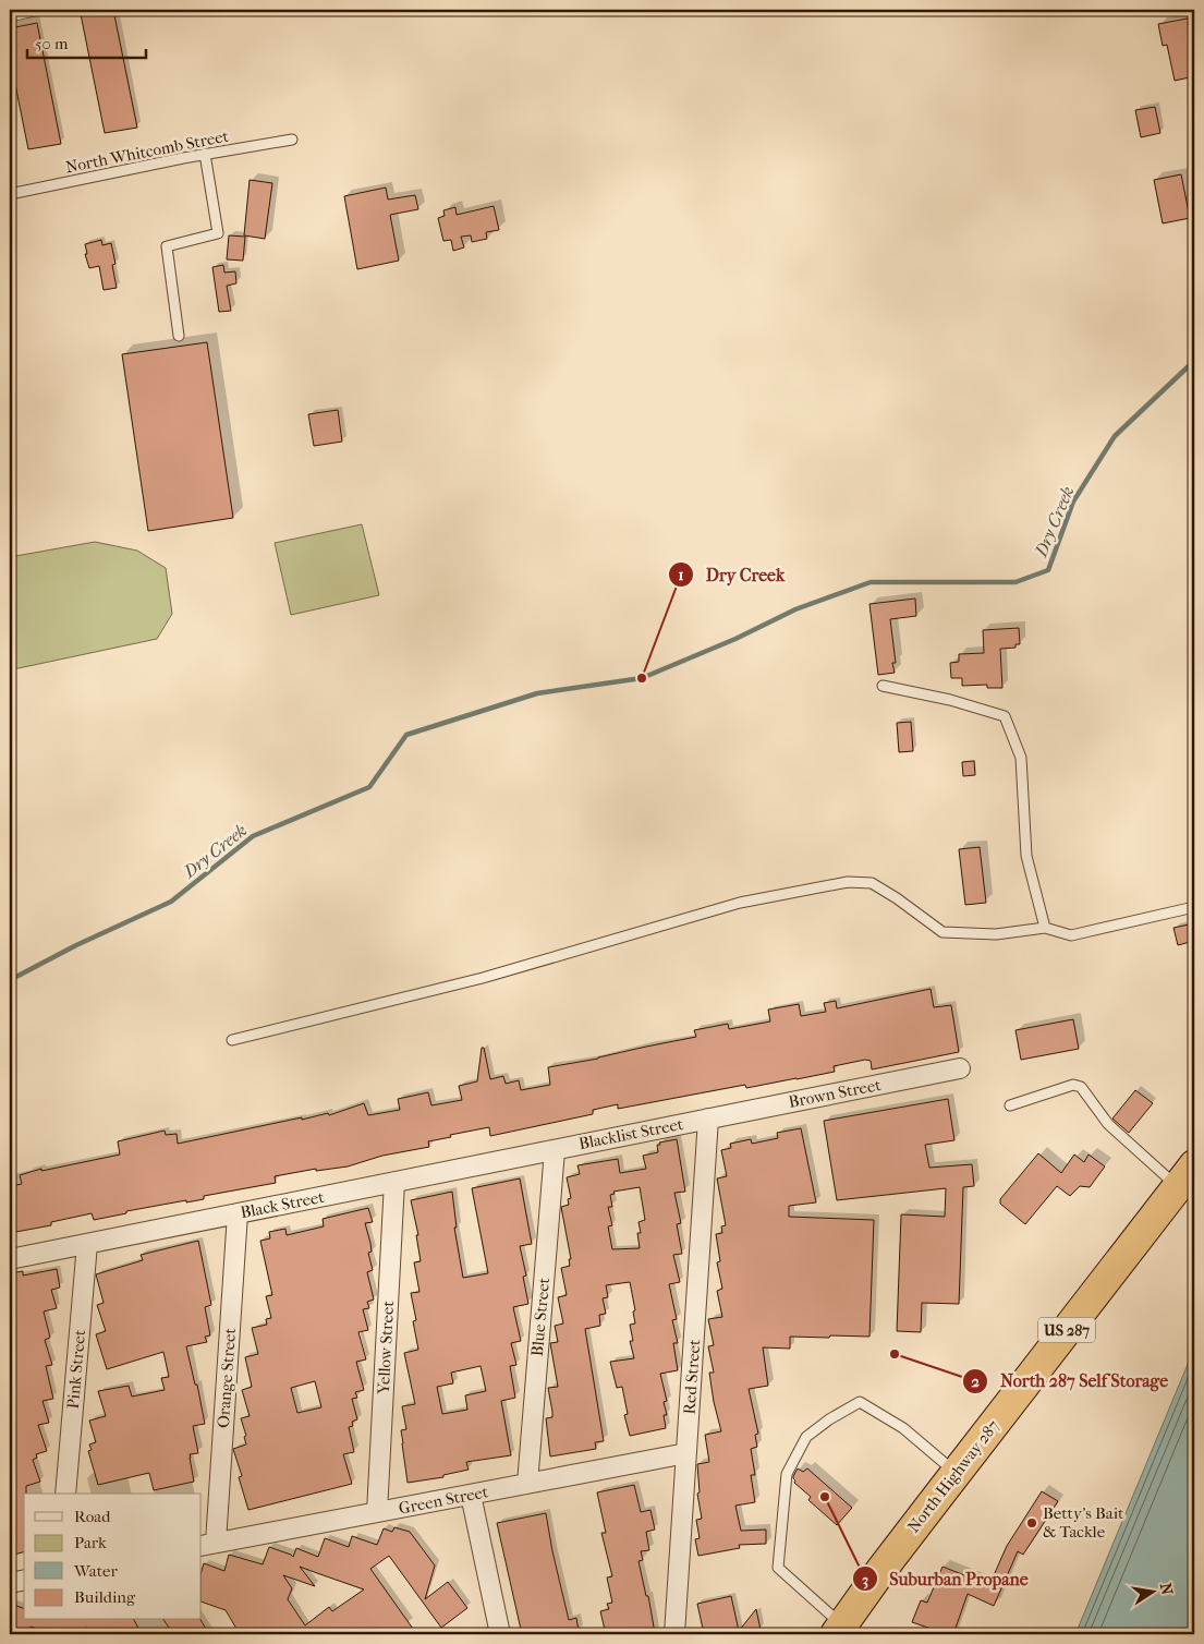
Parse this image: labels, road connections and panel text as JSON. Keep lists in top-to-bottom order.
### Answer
{
  "streets": {
    "highway": ["US 287", "North Highway 287"],
    "street": [
      "Brown Street",
      "Blacklist Street",
      "Black Street",
      "Blue Street",
      "Yellow Street",
      "Pink Street",
      "Red Street",
      "Orange Street",
      "Green Street"
    ],
    "lane": ["North Whitcomb Street"]
  },
  "crossings": [
    ["Brown Street", "Blacklist Street"],
    ["Brown Street", "Red Street"],
    ["Blacklist Street", "Black Street"],
    ["Blacklist Street", "Blue Street"],
    ["Blacklist Street", "Red Street"],
    ["Black Street", "Blue Street"],
    ["Black Street", "Yellow Street"],
    ["Black Street", "Pink Street"],
    ["Black Street", "Orange Street"],
    ["Blue Street", "Green Street"],
    ["Yellow Street", "Green Street"],
    ["Red Street", "Green Street"],
    ["Orange Street", "Green Street"]
  ],
  "water": ["Dry Creek"],
  "places": [
    "Dry Creek",
    "North 287 Self Storage",
    "Suburban Propane",
    "Betty's Bait & Tackle"
  ],
  "legend": [
    "Road",
    "Park",
    "Water",
    "Building"
  ],
  "scale_bar": "50 m",
  "north": "right"
}
